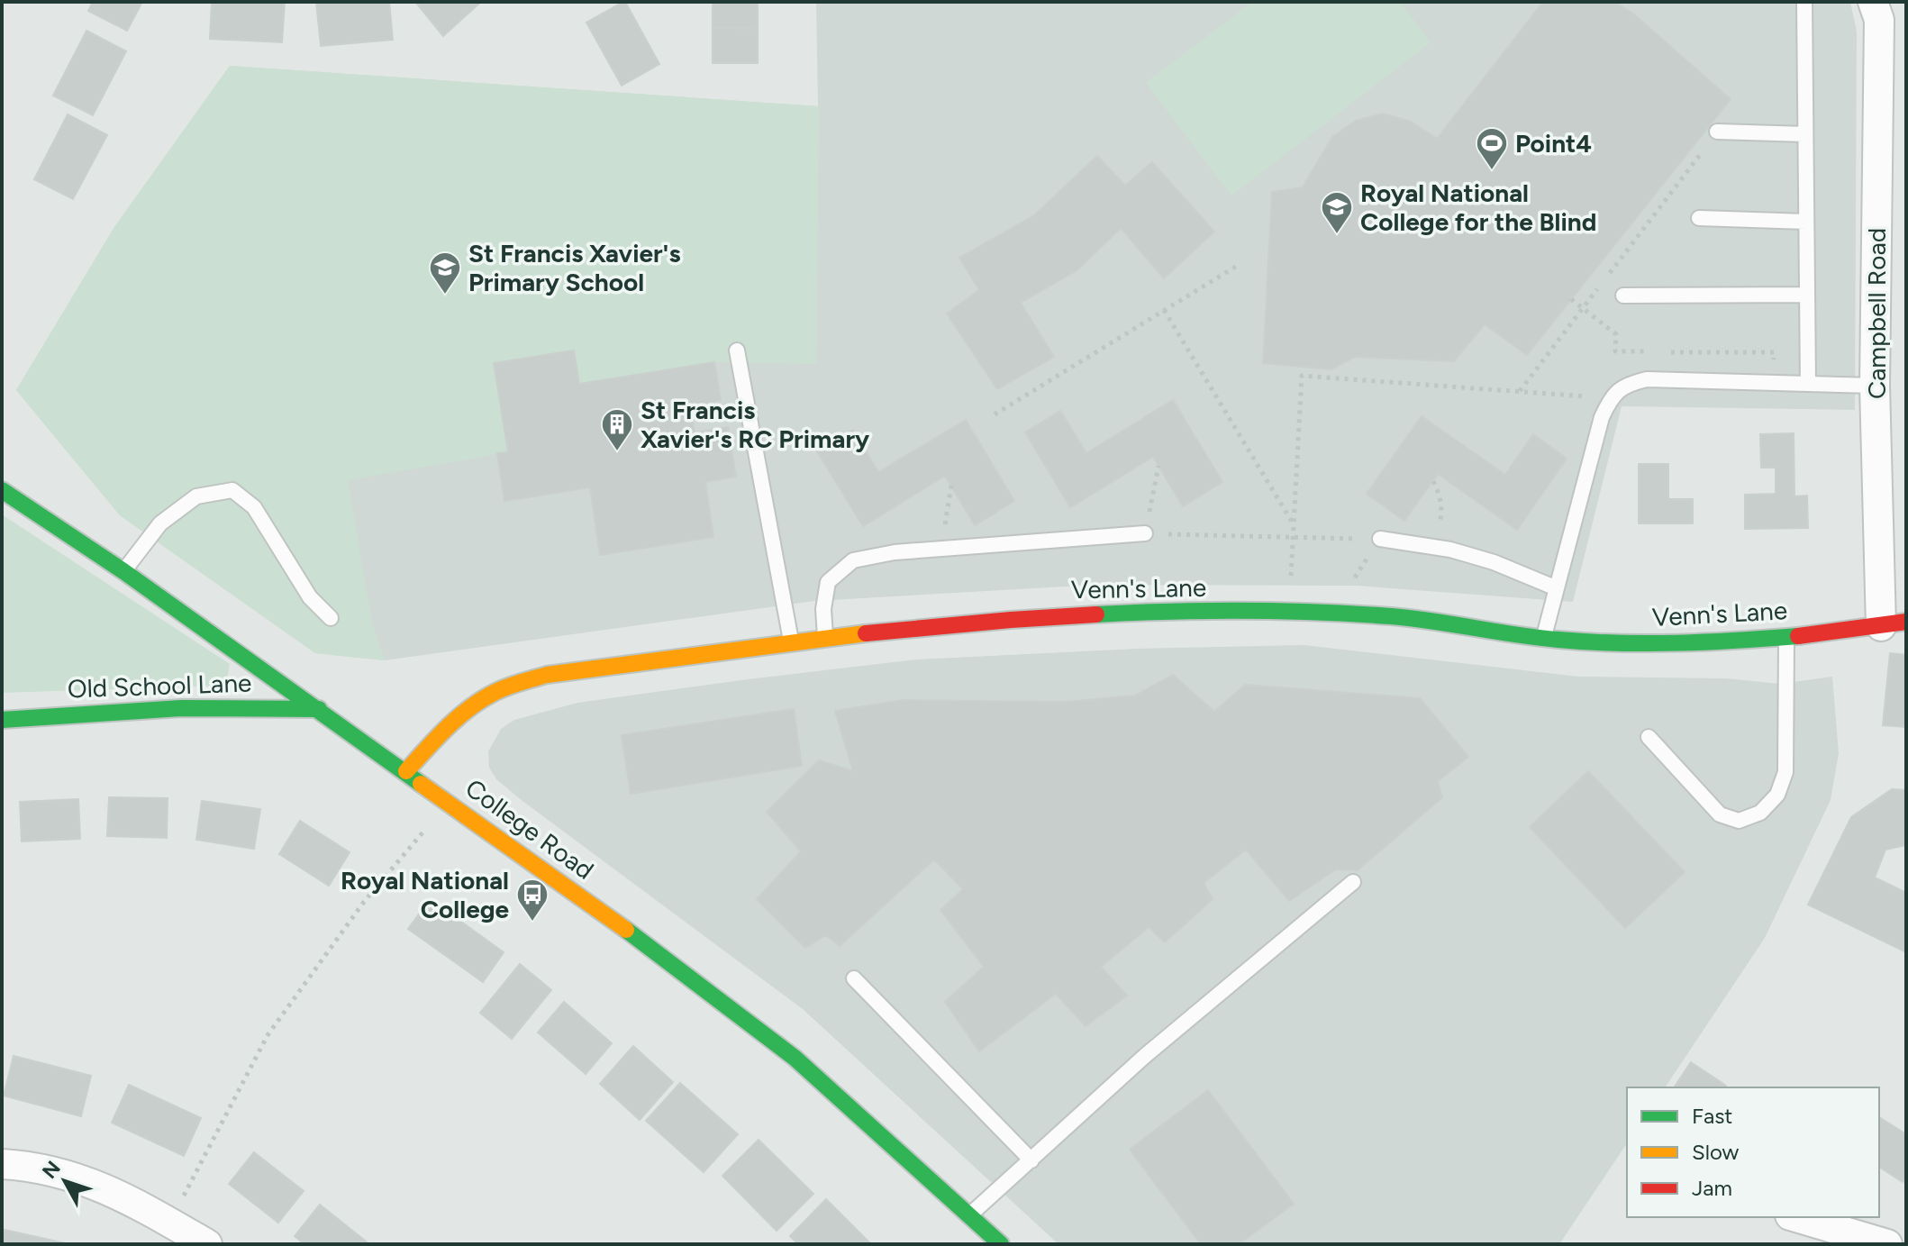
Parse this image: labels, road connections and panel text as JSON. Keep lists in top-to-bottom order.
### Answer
{
  "streets": {
    "street": [
      "Campbell Road",
      "Venn's Lane",
      "Old School Lane",
      "College Road"
    ]
  },
  "crossings": [
    ["Campbell Road", "Venn's Lane"],
    ["Venn's Lane", "College Road"],
    ["Old School Lane", "College Road"]
  ],
  "places": {
    "sports": ["Point4"],
    "school or university": ["Royal National College for the Blind", "St Francis Xavier's Primary School"],
    "building": ["St Francis Xavier's RC Primary"],
    "bus stop": ["Royal National College"]
  },
  "legend": ["Fast", "Slow", "Jam"],
  "north": "top left"
}
